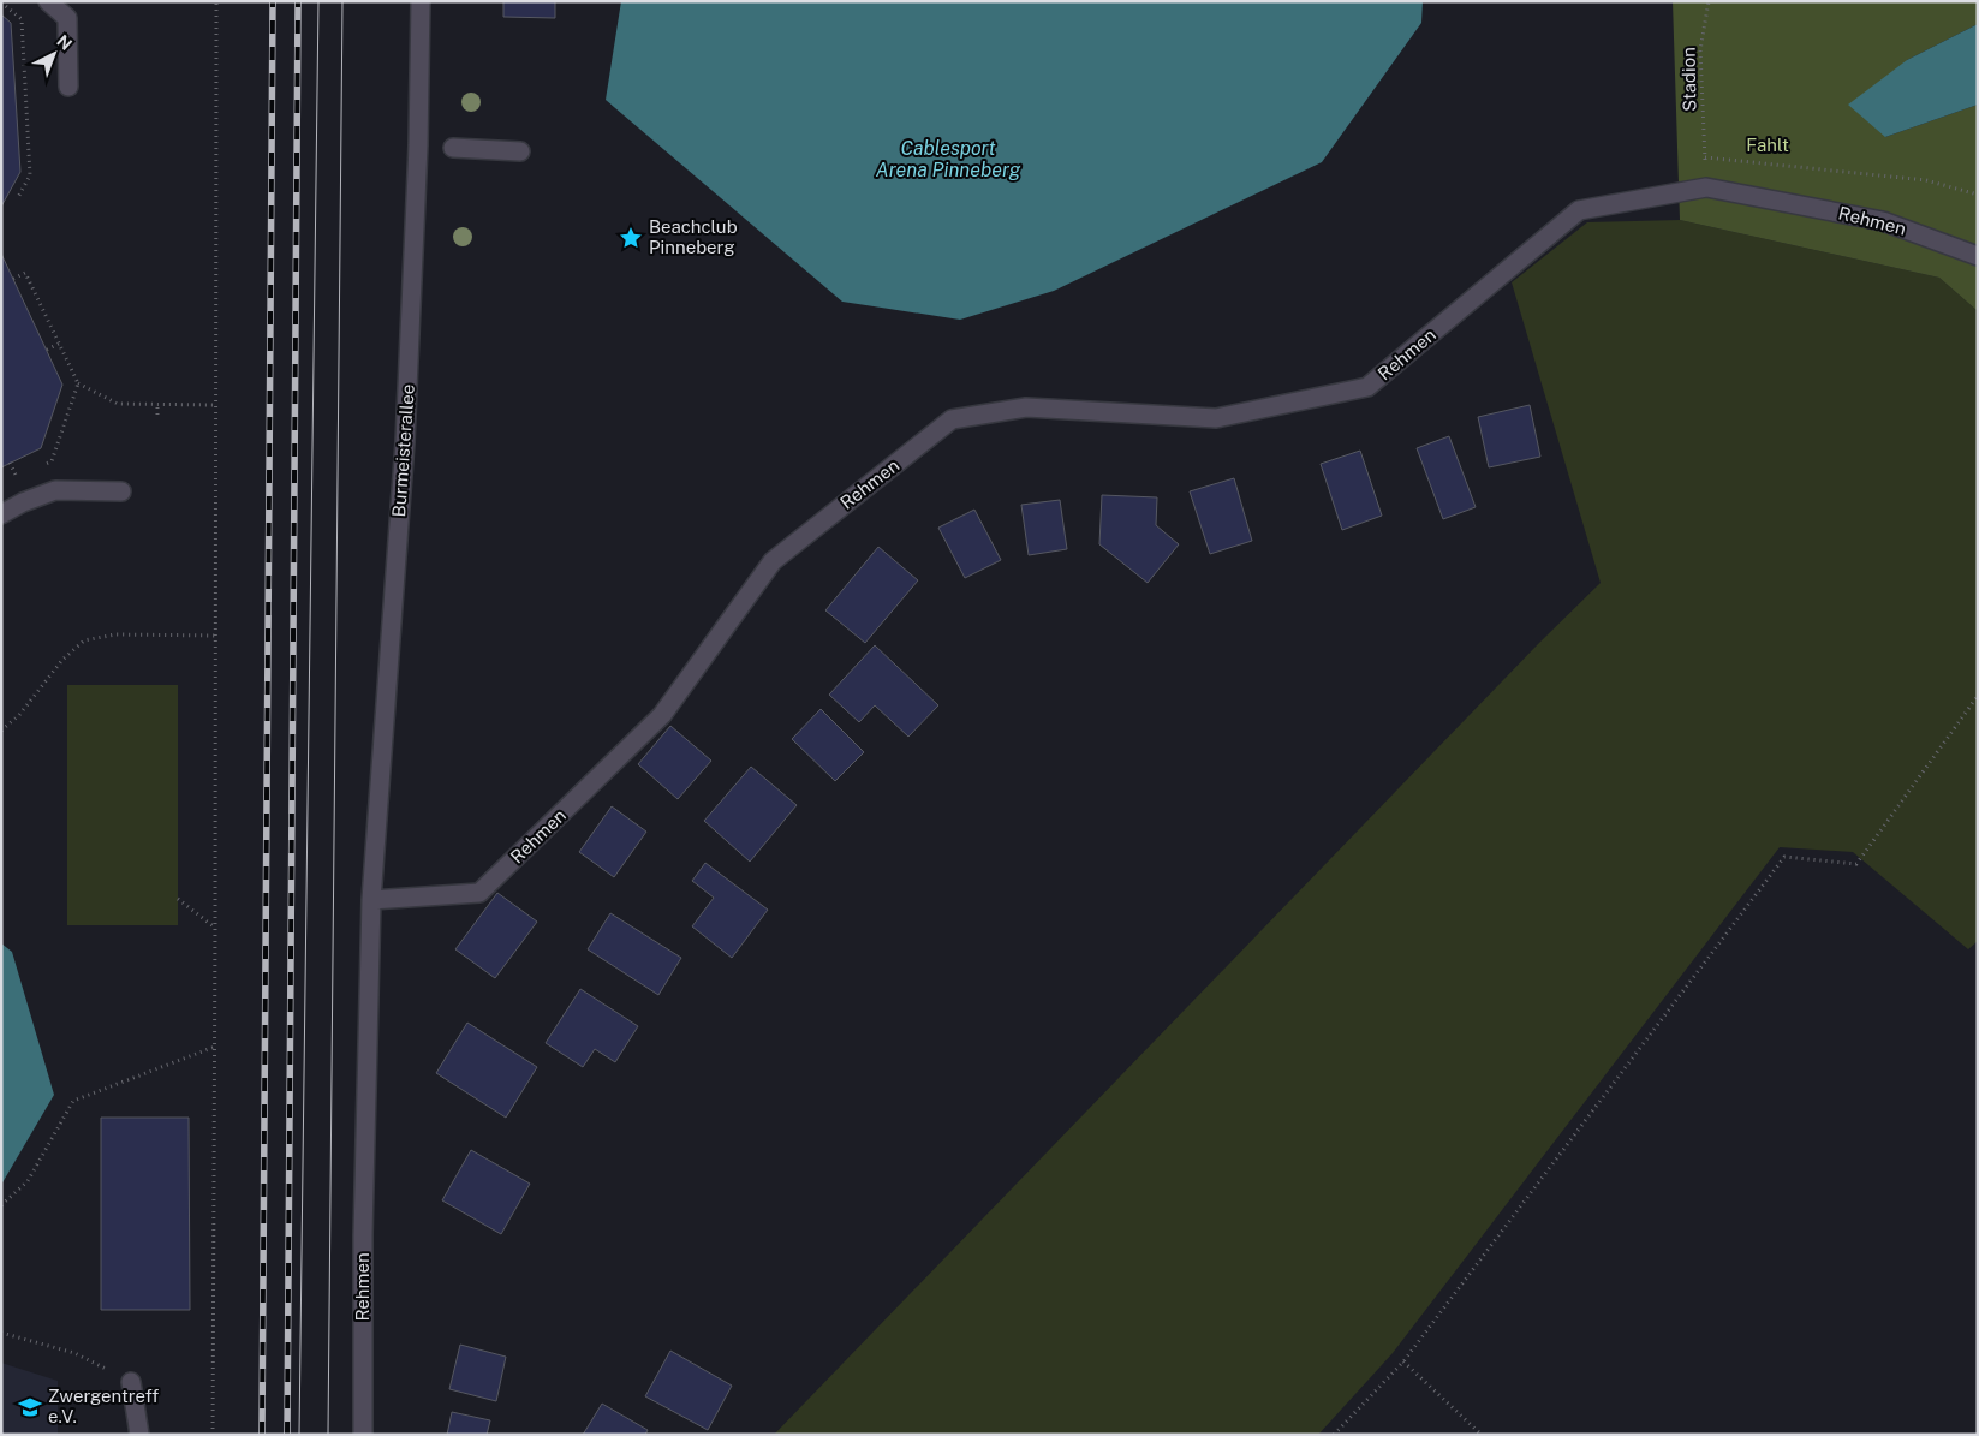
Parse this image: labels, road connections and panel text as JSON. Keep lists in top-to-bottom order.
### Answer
{
  "streets": {
    "street": ["Rehmen", "Burmeisterallee"],
    "path": ["Stadion"]
  },
  "crossings": [
    ["Rehmen", "Burmeisterallee"]
  ],
  "water": ["Cablesport Arena Pinneberg"],
  "parks": ["Fahlt"],
  "places": {
    "place": ["Beachclub Pinneberg"],
    "school or university": ["Zwergentreff e.V."]
  },
  "north": "top right"
}
